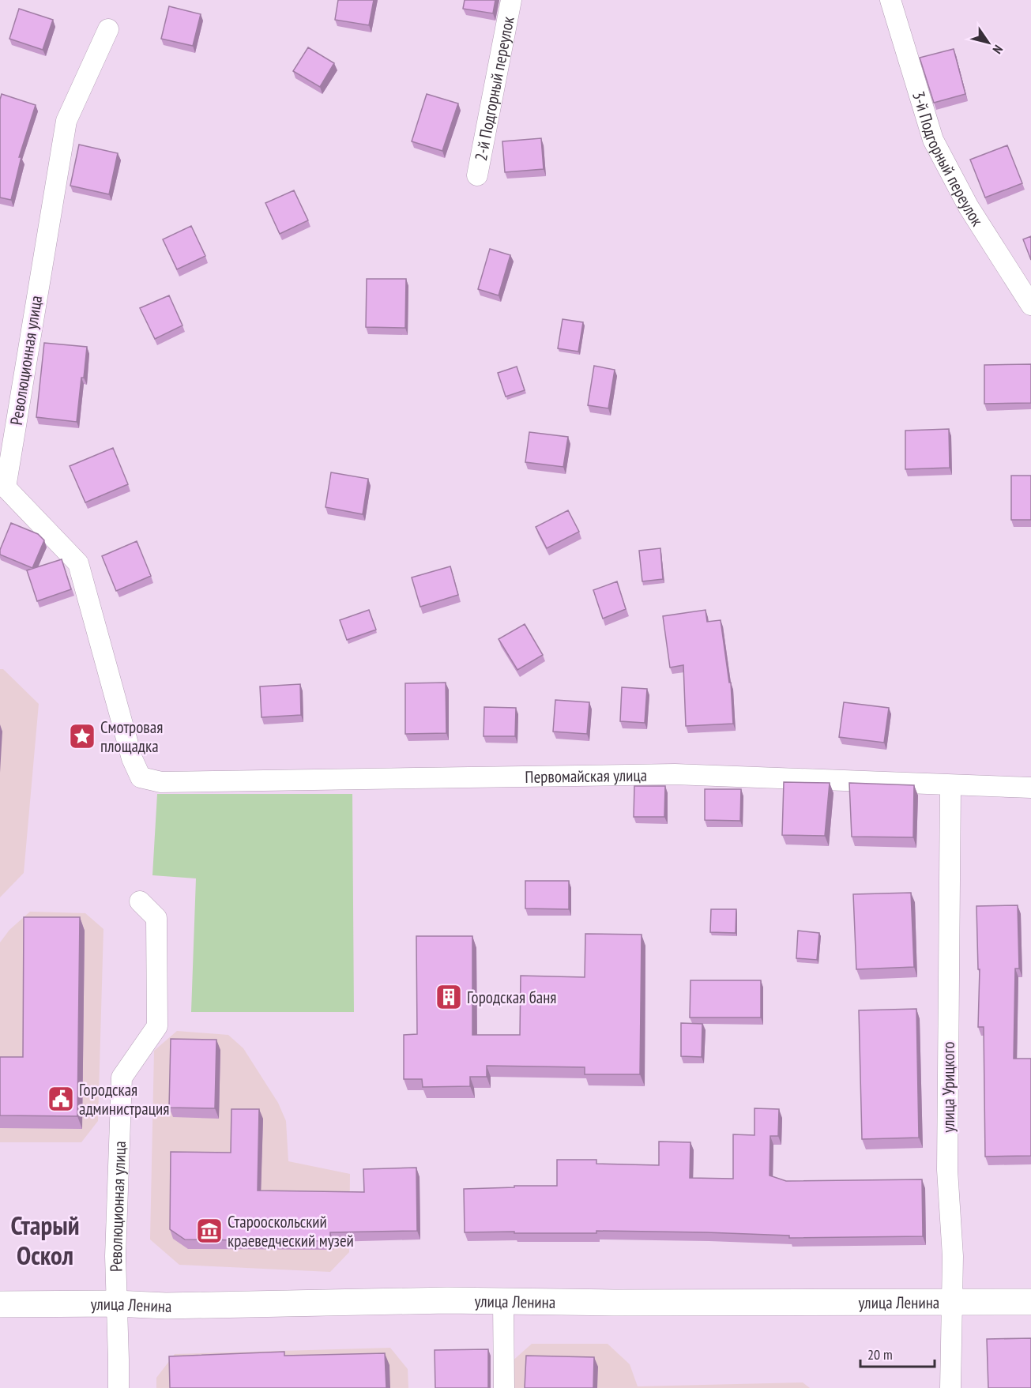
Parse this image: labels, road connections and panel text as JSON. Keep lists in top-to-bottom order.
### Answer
{
  "streets": {
    "main road": ["улица Ленина"],
    "street": [
      "2-й Подгорный переулок",
      "3-й Подгорный переулок",
      "Революционная улица",
      "Первомайская улица",
      "улица Урицкого"
    ]
  },
  "crossings": [
    ["Революционная улица", "Первомайская улица"],
    ["Революционная улица", "улица Ленина"],
    ["Первомайская улица", "улица Урицкого"],
    ["улица Урицкого", "улица Ленина"]
  ],
  "districts": ["Старый Оскол"],
  "places": {
    "place": ["Смотровая площадка"],
    "building": ["Городская баня"],
    "public building": ["Городская администрация"],
    "museum": ["Старооскольский краеведческий музей"]
  },
  "scale_bar": "20 m",
  "north": "bottom right"
}
